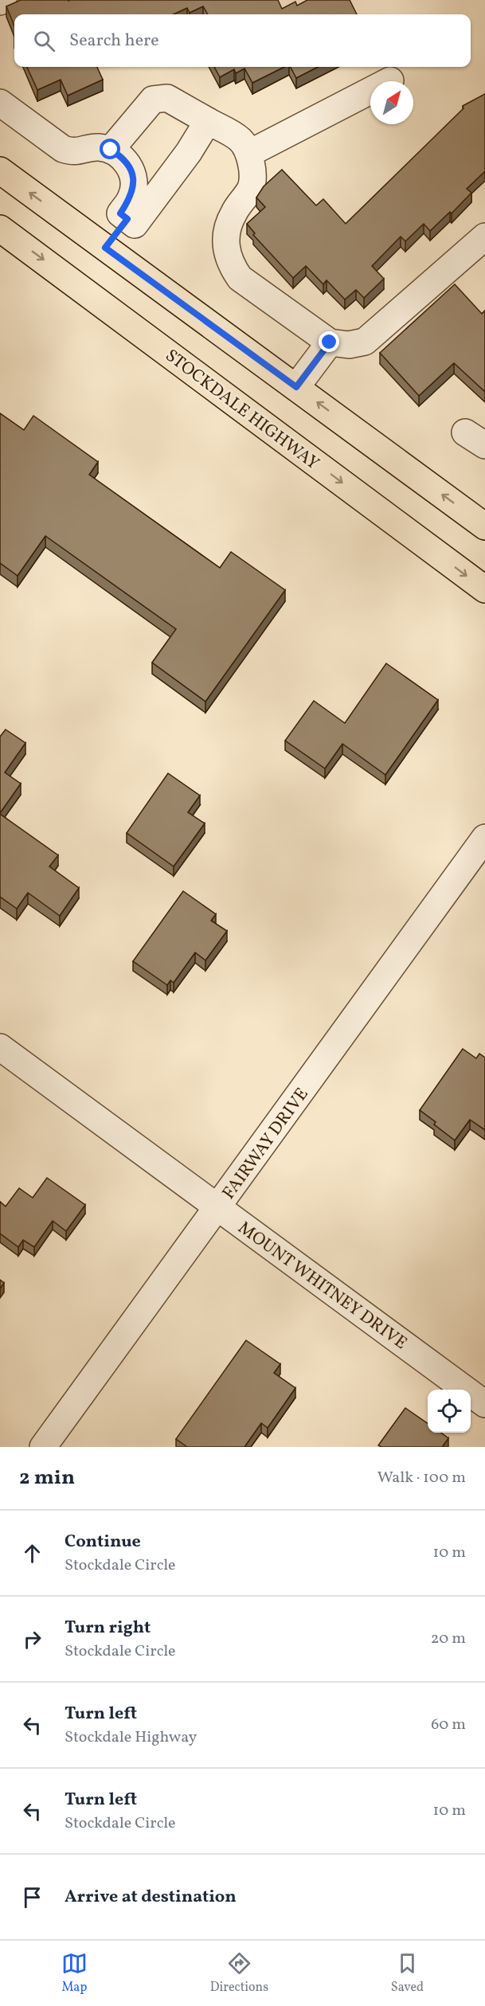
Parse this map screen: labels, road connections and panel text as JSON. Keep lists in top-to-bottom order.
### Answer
{
  "streets": {
    "main road": ["STOCKDALE HIGHWAY"],
    "street": ["FAIRWAY DRIVE", "MOUNT WHITNEY DRIVE"]
  },
  "crossings": [
    ["FAIRWAY DRIVE", "MOUNT WHITNEY DRIVE"]
  ],
  "north": "top right",
  "page": {
    "search": "Search here",
    "heading": ["2 min", "Walk · 100 m"],
    "list": [
      ["Continue", "Stockdale Circle", "10 m"],
      ["Turn right", "Stockdale Circle", "20 m"],
      ["Turn left", "Stockdale Highway", "60 m"],
      ["Turn left", "Stockdale Circle", "10 m"],
      "Arrive at destination"
    ],
    "nav": ["Map", "Directions", "Saved"]
  }
}
